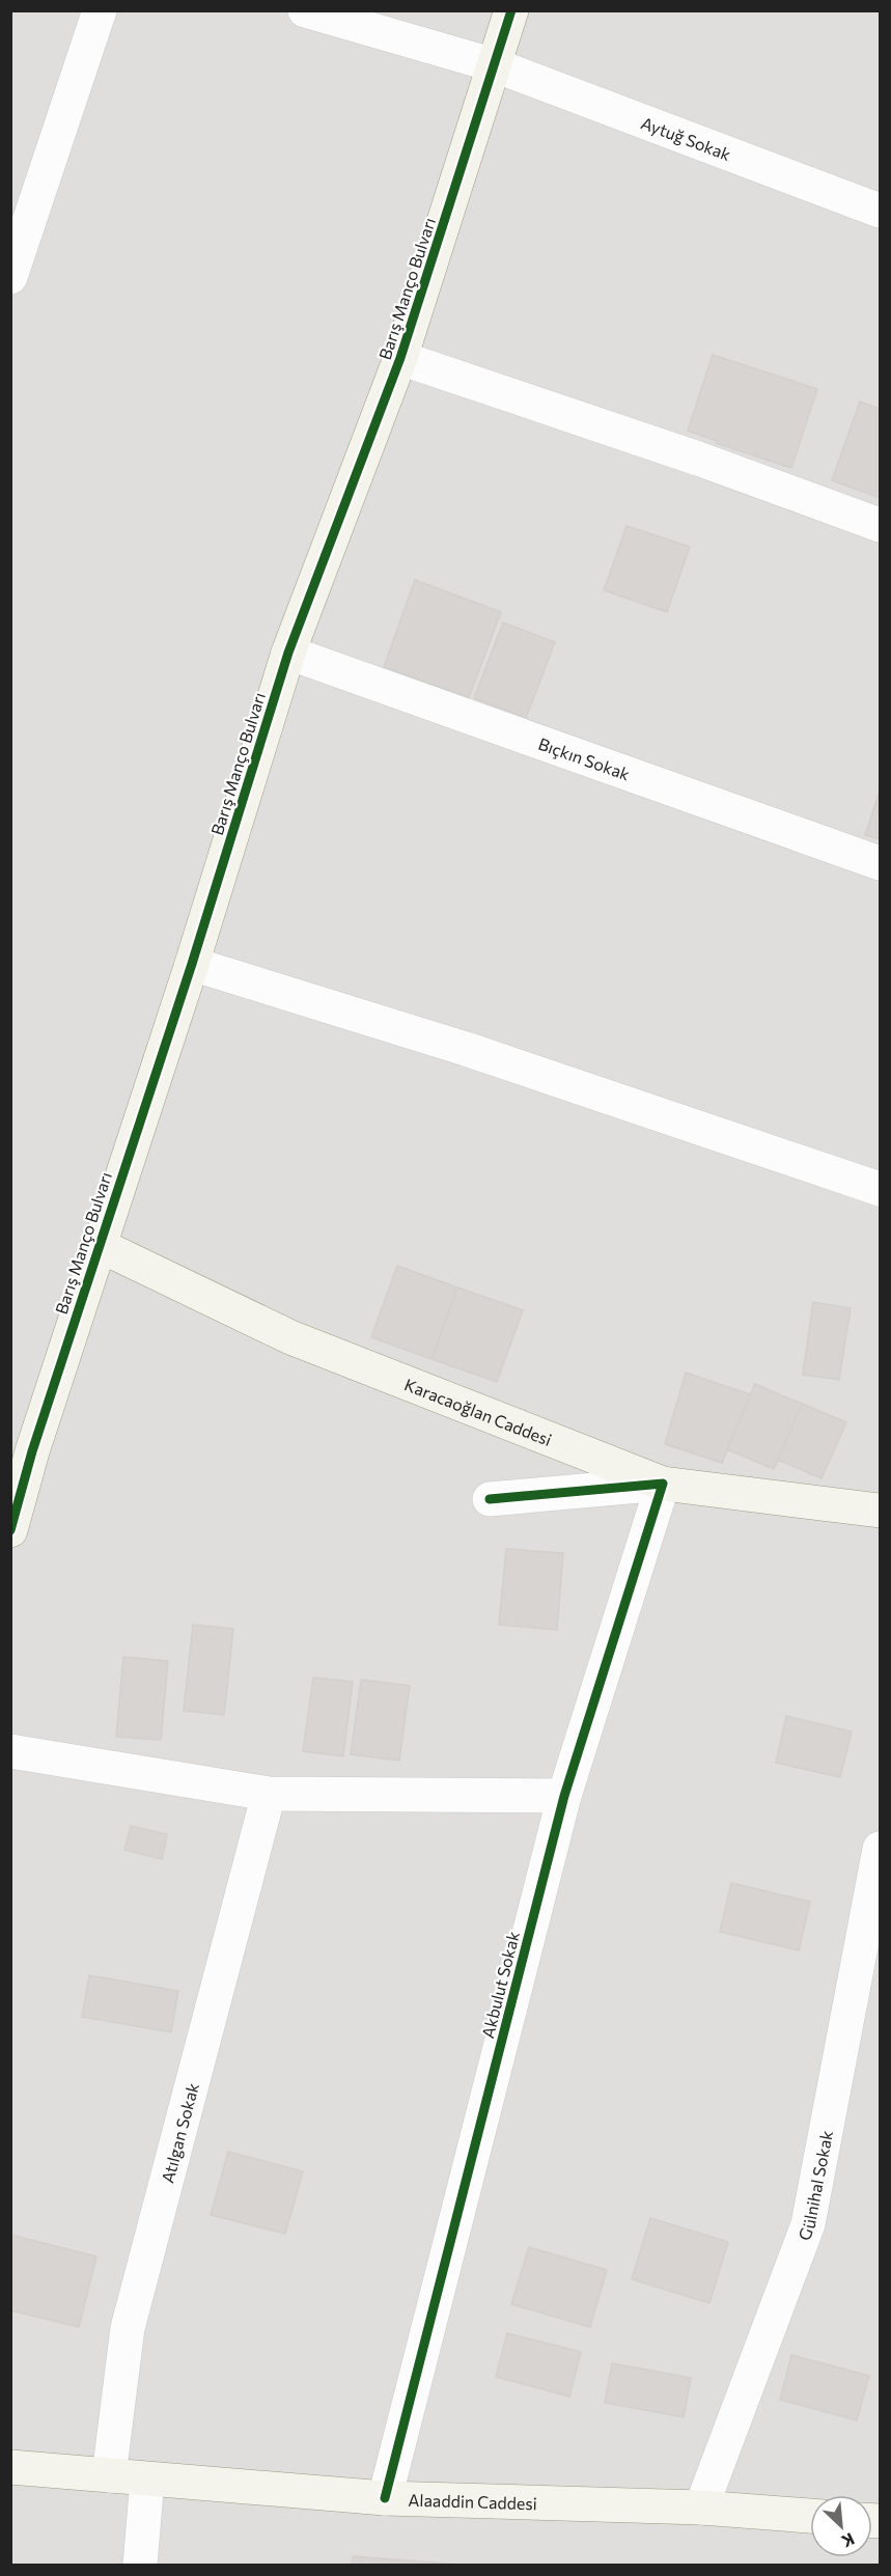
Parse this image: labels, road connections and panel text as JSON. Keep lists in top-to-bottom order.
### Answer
{
  "streets": {
    "street": [
      "Aytuğ Sokak",
      "Barış Manço Bulvarı",
      "Bıçkın Sokak",
      "Karacaoğlan Caddesi",
      "Akbulut Sokak",
      "Atılgan Sokak",
      "Gülnihal Sokak",
      "Alaaddin Caddesi"
    ]
  },
  "crossings": [
    ["Aytuğ Sokak", "Barış Manço Bulvarı"],
    ["Barış Manço Bulvarı", "Bıçkın Sokak"],
    ["Barış Manço Bulvarı", "Karacaoğlan Caddesi"],
    ["Karacaoğlan Caddesi", "Akbulut Sokak"],
    ["Akbulut Sokak", "Alaaddin Caddesi"],
    ["Atılgan Sokak", "Alaaddin Caddesi"],
    ["Gülnihal Sokak", "Alaaddin Caddesi"]
  ],
  "north": "bottom right"
}
